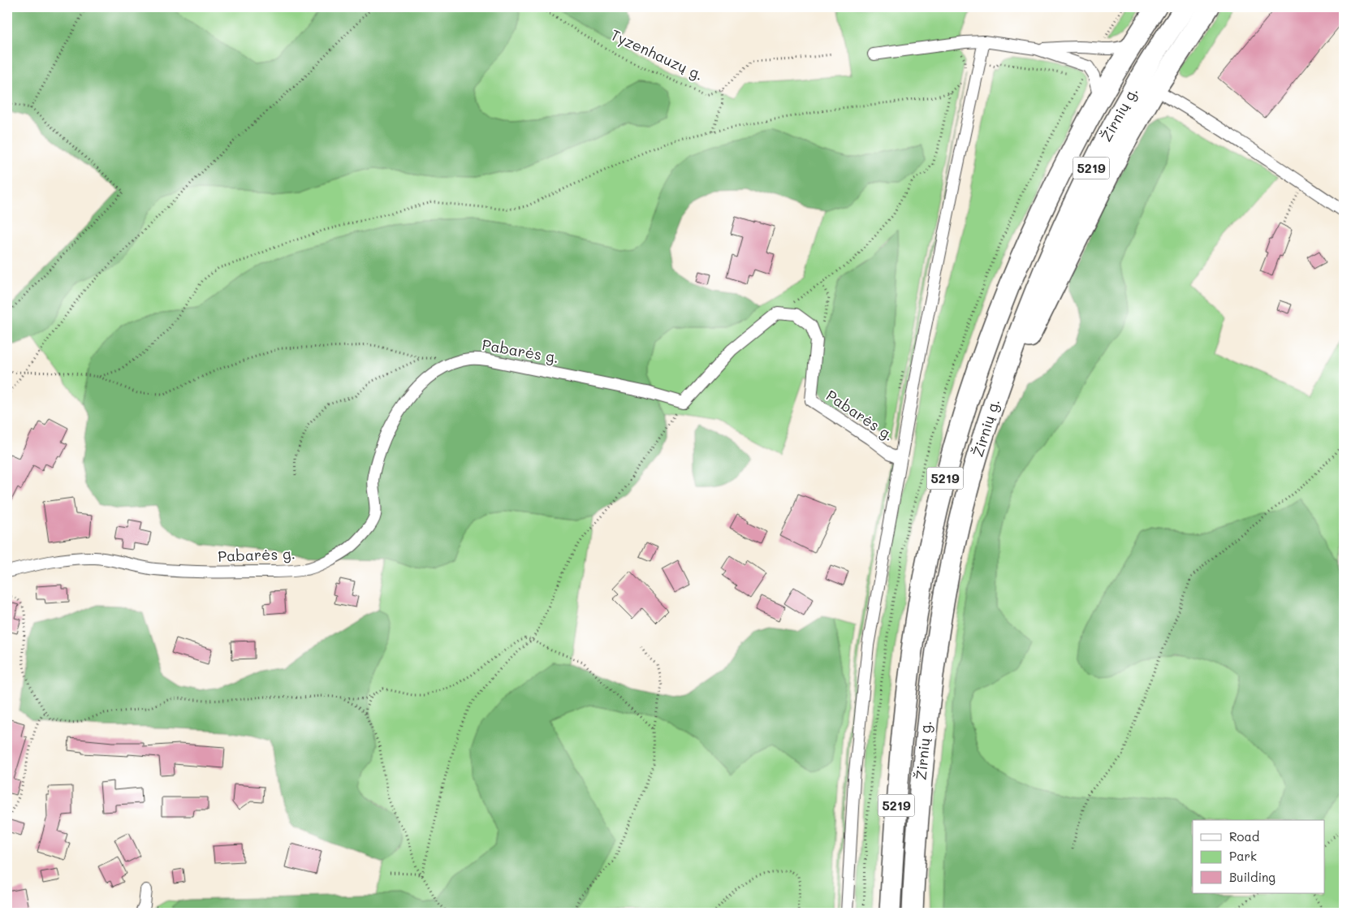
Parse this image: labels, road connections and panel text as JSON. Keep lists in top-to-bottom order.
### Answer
{
  "streets": {
    "highway": ["Žirnių g.", "5219"],
    "street": ["Pabarės g."],
    "path": ["Tyzenhauzų g."]
  },
  "crossings": [
    ["Žirnių g.", "5219"]
  ],
  "legend": ["Road", "Park", "Building"]
}
